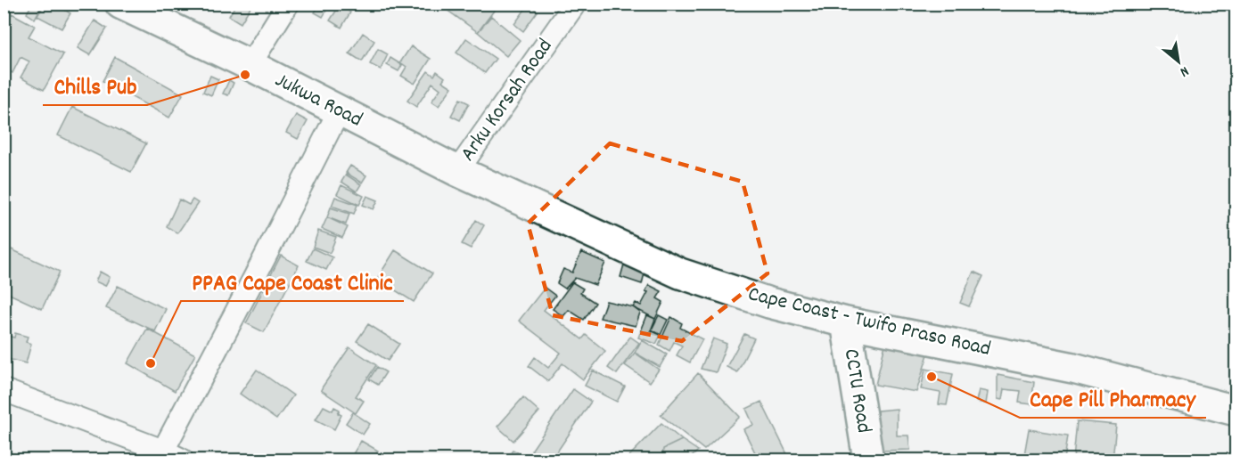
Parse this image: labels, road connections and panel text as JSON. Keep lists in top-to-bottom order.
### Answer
{
  "streets": {
    "main road": ["Jukwa Road", "Cape Coast - Twifo Praso Road", "CCTU Road"],
    "street": ["Arku Korsah Road"]
  },
  "crossings": [
    ["Jukwa Road", "Arku Korsah Road"],
    ["Jukwa Road", "Cape Coast - Twifo Praso Road"],
    ["Arku Korsah Road", "Cape Coast - Twifo Praso Road"],
    ["Cape Coast - Twifo Praso Road", "CCTU Road"]
  ],
  "places": ["Chills Pub", "PPAG Cape Coast Clinic", "Cape Pill Pharmacy"],
  "north": "bottom right"
}
